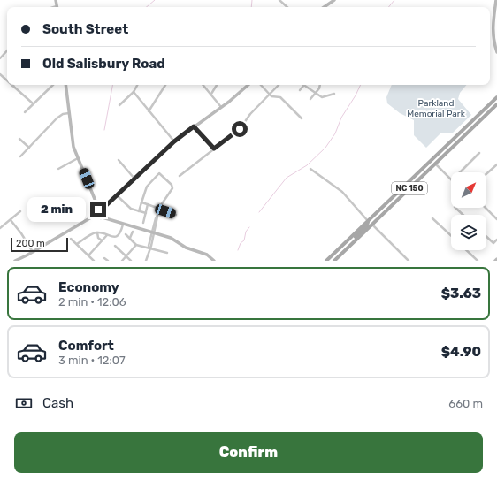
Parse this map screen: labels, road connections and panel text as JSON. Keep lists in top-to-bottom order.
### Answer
{
  "streets": {
    "main road": ["NC 150"]
  },
  "parks": ["Parkland Memorial Park"],
  "scale_bar": "200 m",
  "north": "top right",
  "page": {
    "banner": ["South Street", "Old Salisbury Road"],
    "bubble": "2 min",
    "scale": "200 m",
    "list": [
      {
        "name": "Economy",
        "note": "2 min · 12:06",
        "value": "$3.63"
      },
      {
        "name": "Comfort",
        "note": "3 min · 12:07",
        "value": "$4.90"
      }
    ],
    "pay": ["Cash", "660 m"],
    "buttons": "Confirm"
  }
}
